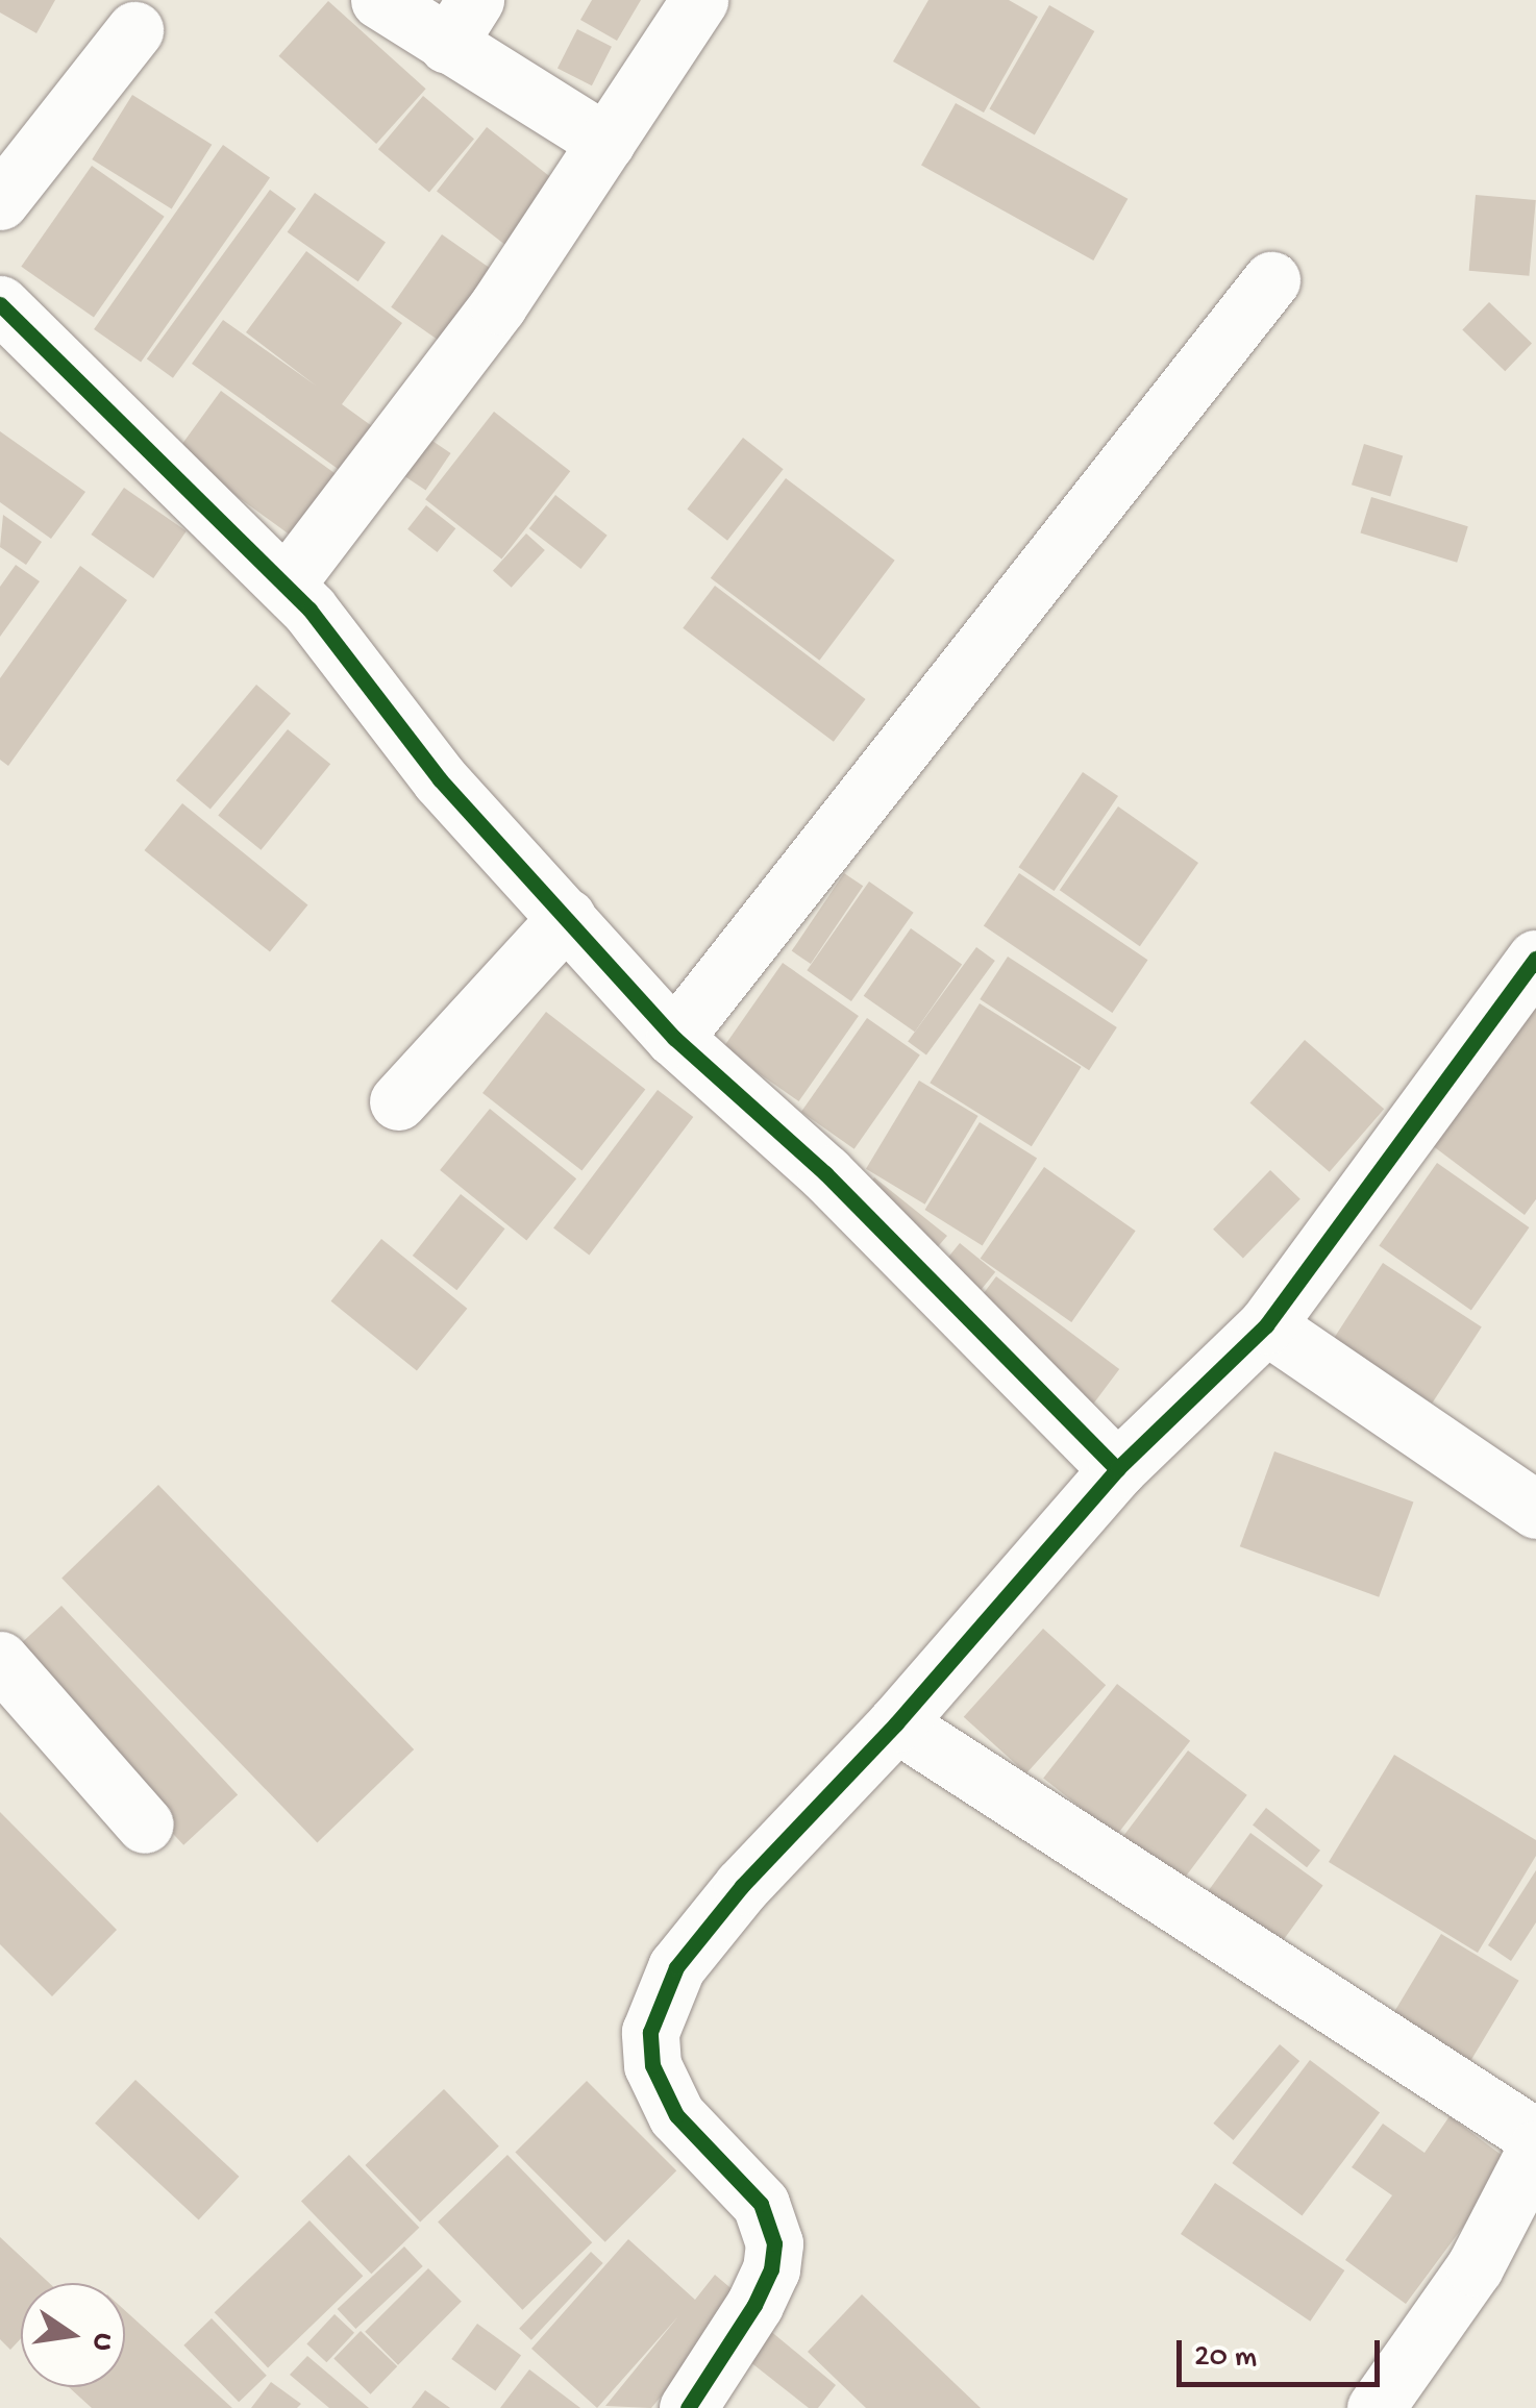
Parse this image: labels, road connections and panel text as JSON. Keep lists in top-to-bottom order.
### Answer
{
  "scale_bar": "20 m",
  "north": "right"
}
